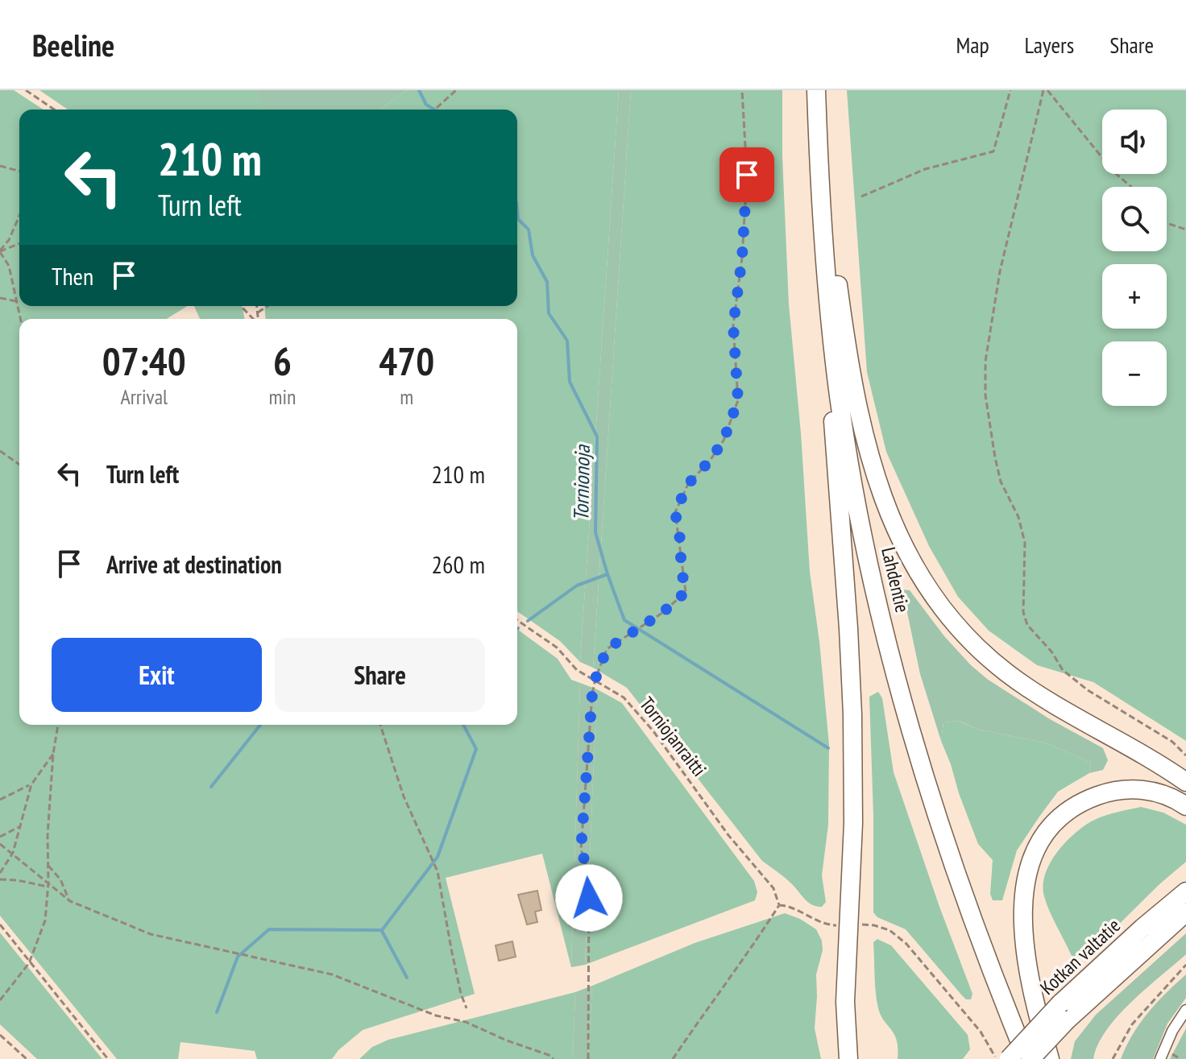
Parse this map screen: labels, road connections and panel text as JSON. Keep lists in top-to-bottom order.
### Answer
{
  "streets": {
    "highway": ["Lahdentie", "Kotkan valtatie"],
    "path": ["Torniojanraitti"]
  },
  "crossings": [
    ["Lahdentie", "Kotkan valtatie"]
  ],
  "water": ["Tornionoja"],
  "page": {
    "header": "Beeline",
    "nav": ["Map", "Layers", "Share"],
    "map_buttons": ["+", "−"],
    "turn": ["210 m", "Turn left"],
    "then": "Then",
    "eta": [
      "07:40",
      "Arrival",
      "6",
      "min",
      "470",
      "m"
    ],
    "list": [
      {
        "name": "Turn left",
        "value": "210 m"
      },
      {
        "name": "Arrive at destination",
        "value": "260 m"
      }
    ],
    "buttons": ["Exit", "Share"]
  }
}
